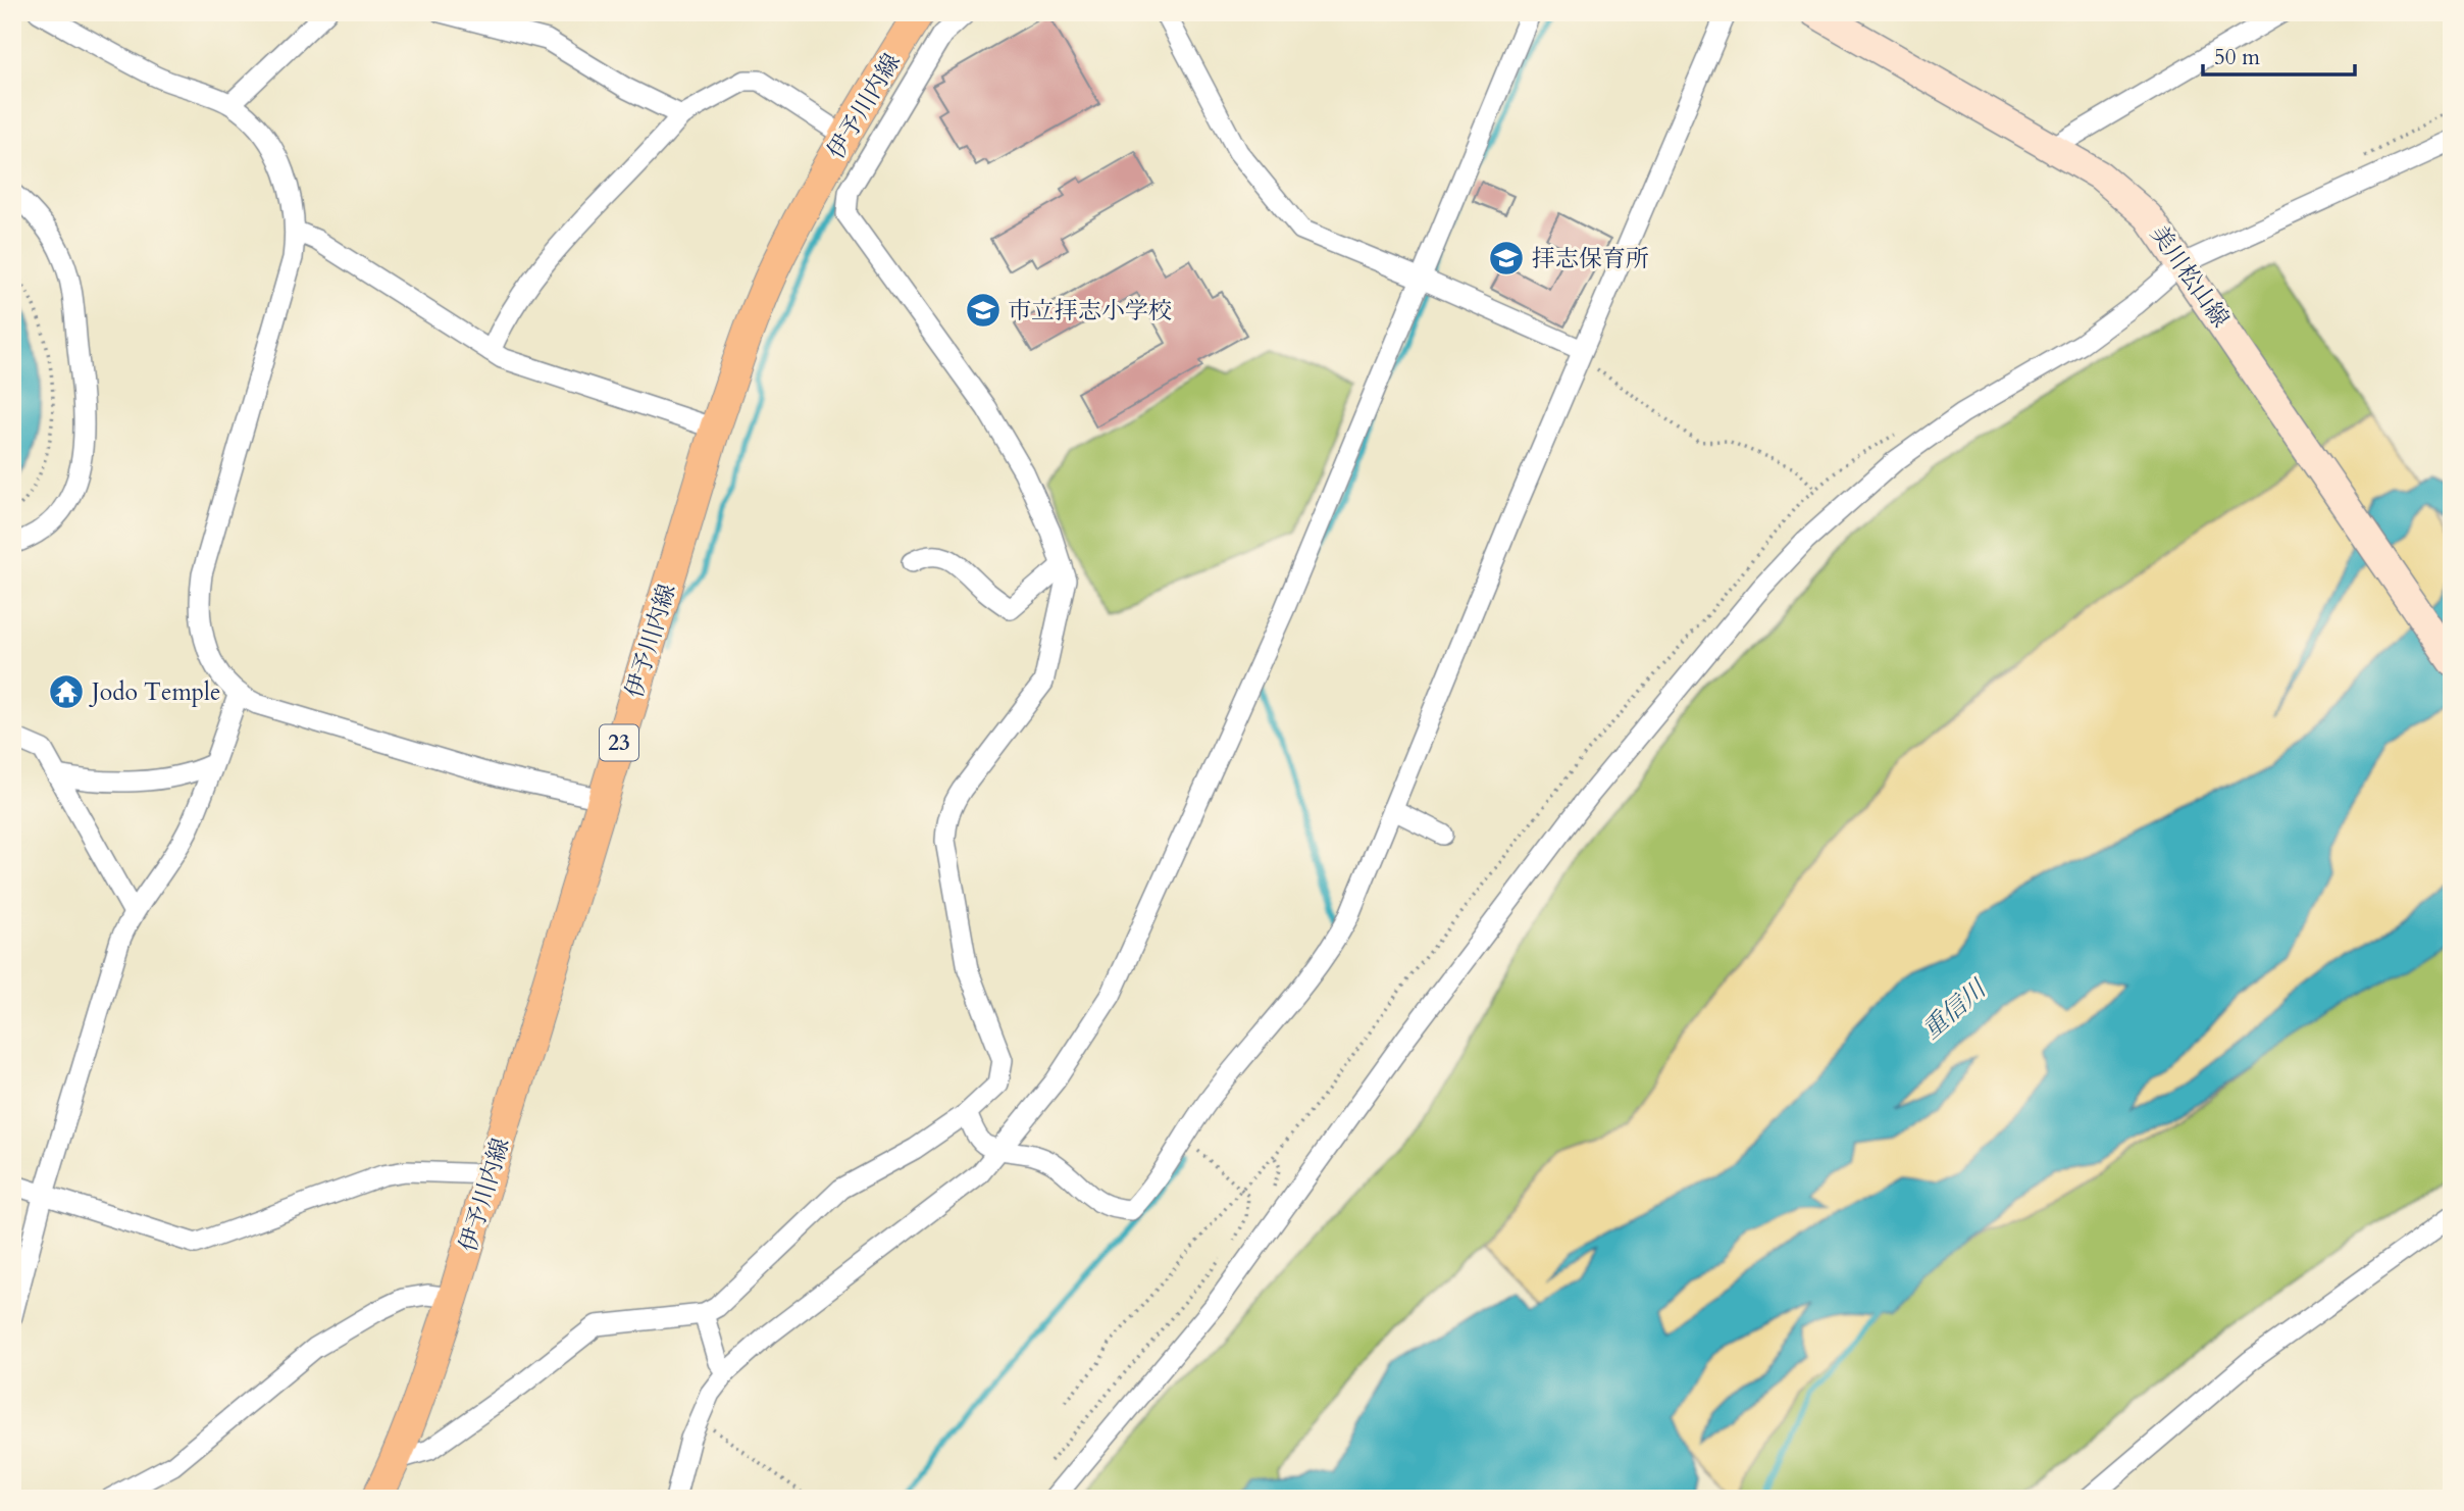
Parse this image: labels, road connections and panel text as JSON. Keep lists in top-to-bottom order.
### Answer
{
  "streets": {
    "main road": ["伊予川内線", "美川松山線", "23"]
  },
  "water": ["重信川"],
  "places": {
    "school or university": ["拝志保育所", "市立拝志小学校"],
    "temple": ["Jodo Temple"]
  },
  "scale_bar": "50 m"
}
